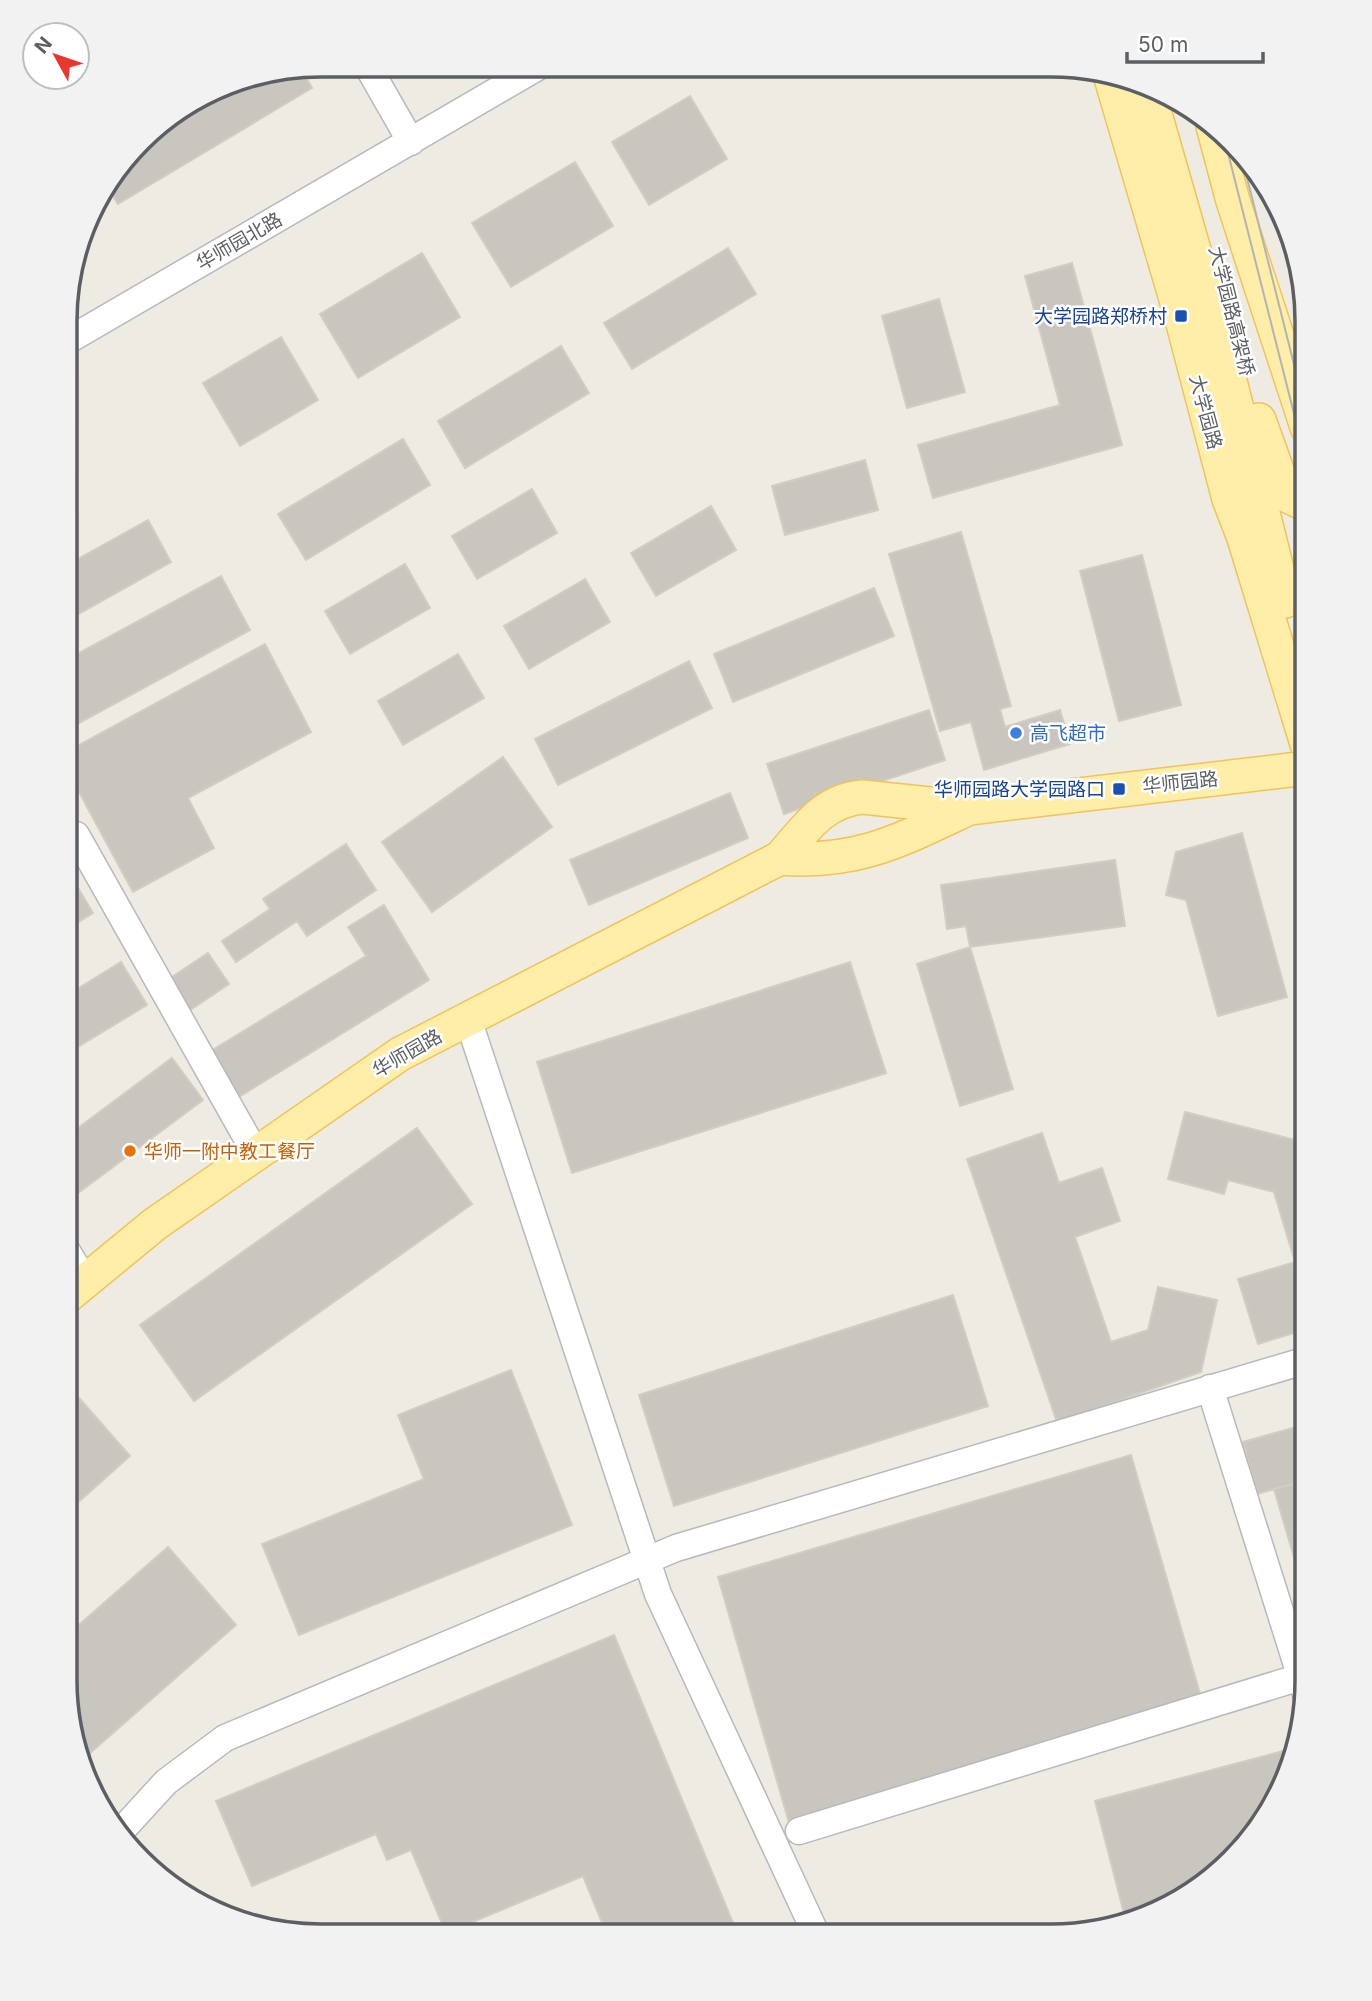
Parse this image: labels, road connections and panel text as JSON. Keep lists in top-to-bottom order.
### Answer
{
  "streets": {
    "main road": ["大学园路高架桥", "大学园路", "华师园路"],
    "street": ["华师园北路"]
  },
  "crossings": [
    ["大学园路高架桥", "大学园路"]
  ],
  "places": {
    "transit": ["大学园路郑桥村", "华师园路大学园路口"],
    "other": ["高飞超市", "华师一附中教工餐厅"]
  },
  "scale_bar": "50 m",
  "north": "top left"
}
